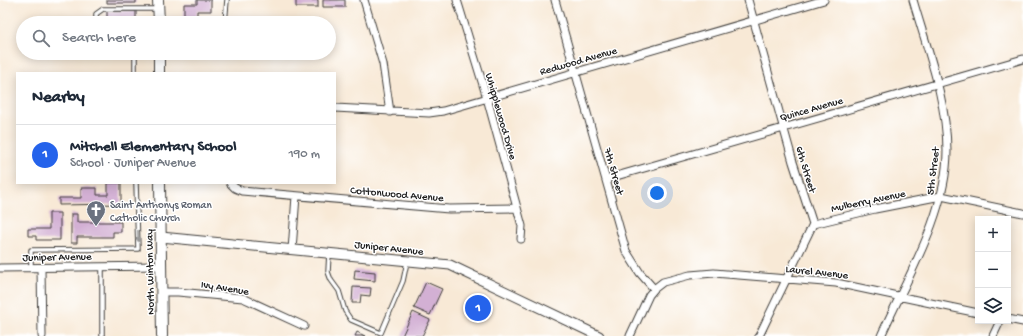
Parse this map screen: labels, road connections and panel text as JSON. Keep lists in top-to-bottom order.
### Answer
{
  "streets": {
    "main road": ["North Winton Way"],
    "street": [
      "Redwood Avenue",
      "Quince Avenue",
      "Whipplewood Drive",
      "6th Street",
      "7th Street",
      "5th Street",
      "Cottonwood Avenue",
      "Mulberry Avenue",
      "Juniper Avenue",
      "Laurel Avenue",
      "Ivy Avenue"
    ]
  },
  "crossings": [
    ["Redwood Avenue", "Whipplewood Drive"],
    ["Redwood Avenue", "6th Street"],
    ["Redwood Avenue", "7th Street"],
    ["Quince Avenue", "6th Street"],
    ["Quince Avenue", "7th Street"],
    ["Quince Avenue", "5th Street"],
    ["Whipplewood Drive", "Cottonwood Avenue"],
    ["6th Street", "Mulberry Avenue"],
    ["7th Street", "Laurel Avenue"],
    ["5th Street", "Mulberry Avenue"],
    ["5th Street", "Laurel Avenue"],
    ["Juniper Avenue", "North Winton Way"],
    ["North Winton Way", "Ivy Avenue"]
  ],
  "places": {
    "church": ["Saint Anthonys Roman Catholic Church"]
  },
  "page": {
    "search": "Search here",
    "heading": "Nearby",
    "list": [
      {
        "mark": "1",
        "name": "Mitchell Elementary School",
        "note": "School · Juniper Avenue",
        "value": "190 m"
      }
    ],
    "map_buttons": ["+", "−"],
    "pins": "1"
  }
}
